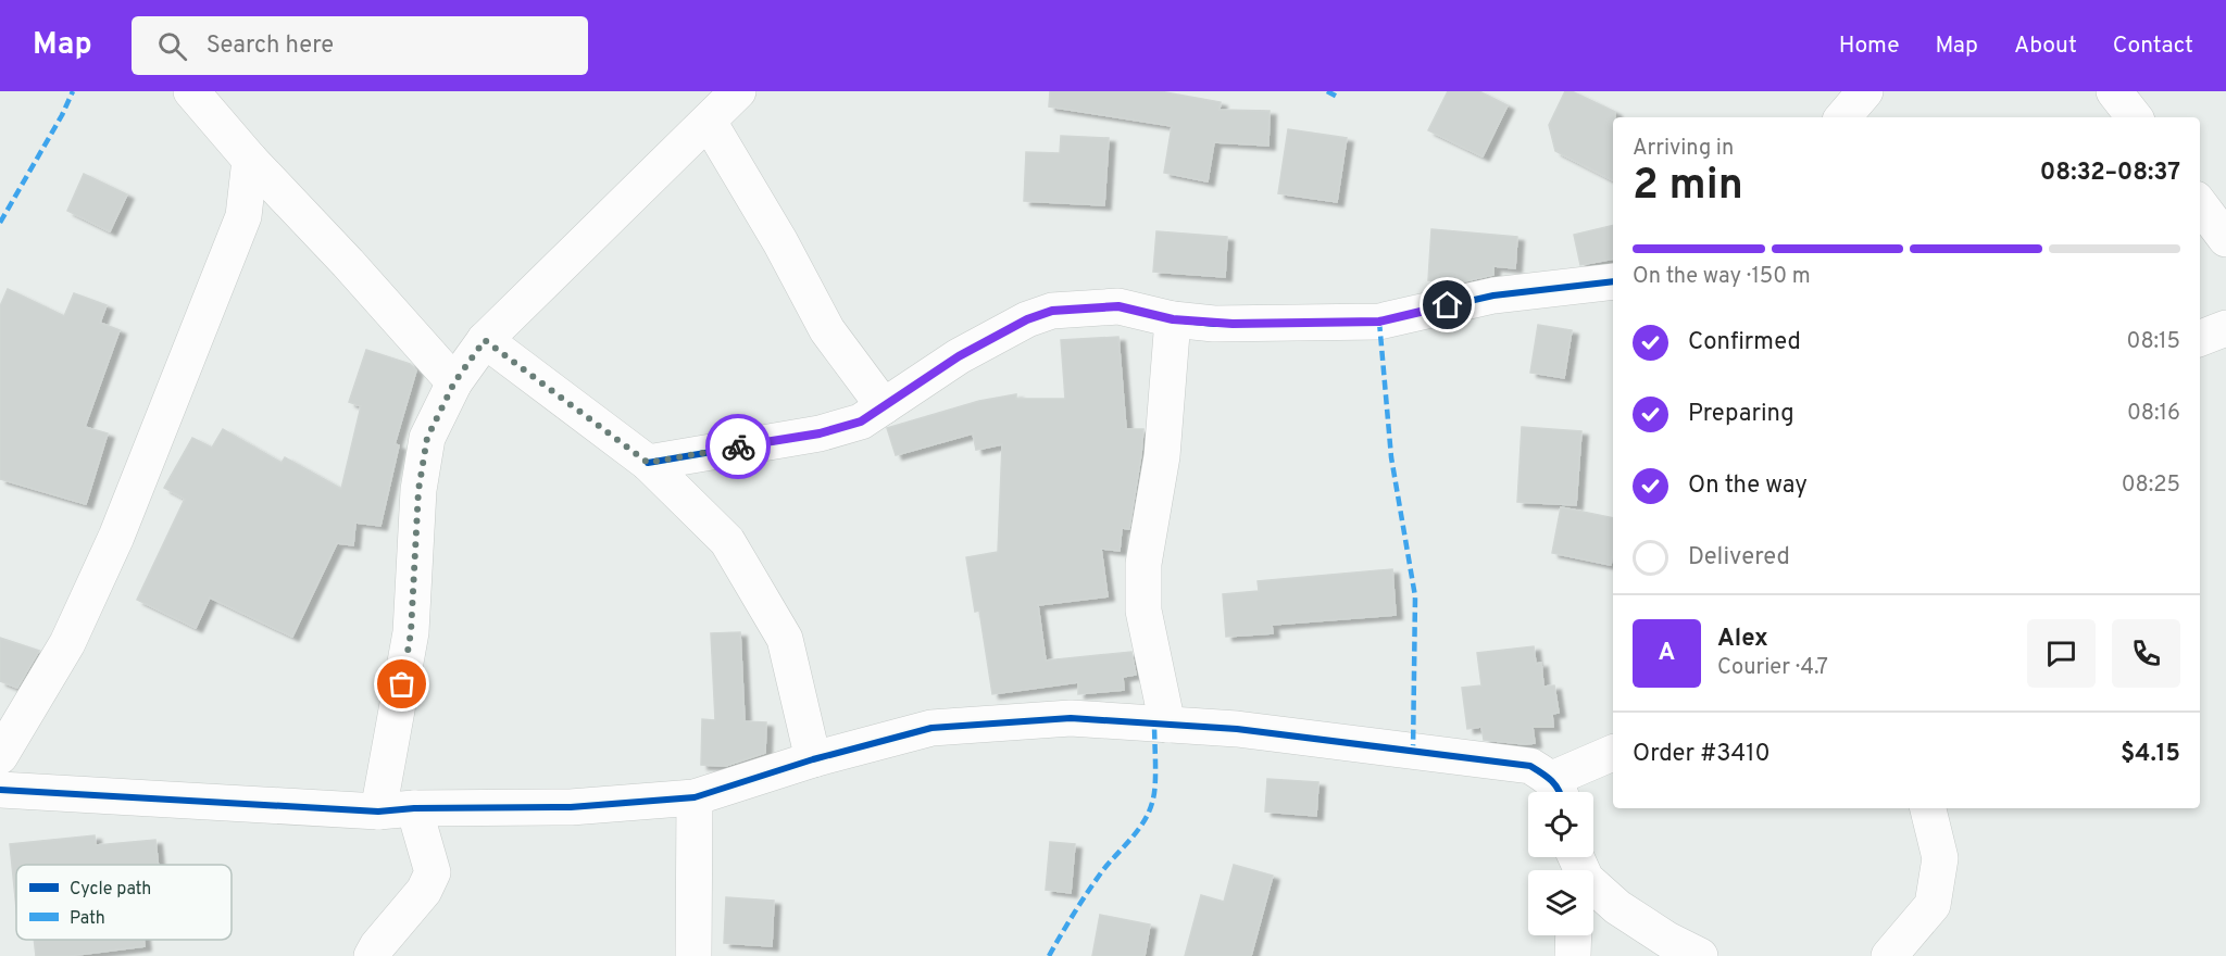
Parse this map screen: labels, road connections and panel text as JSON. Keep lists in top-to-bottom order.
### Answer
{
  "legend": ["Cycle path", "Path"],
  "page": {
    "header": "Map",
    "search": "Search here",
    "nav": [
      "Home",
      "Map",
      "About",
      "Contact"
    ],
    "heading": ["2 min", "Arriving in", "08:32–08:37"],
    "panel": [
      "Alex",
      "Courier · 4.7",
      "Order #3410",
      "$4.15"
    ],
    "bar": "On the way · 150 m",
    "list": [
      ["Confirmed", "08:15"],
      ["Preparing", "08:16"],
      ["On the way", "08:25"],
      "Delivered"
    ],
    "round": "A"
  }
}
